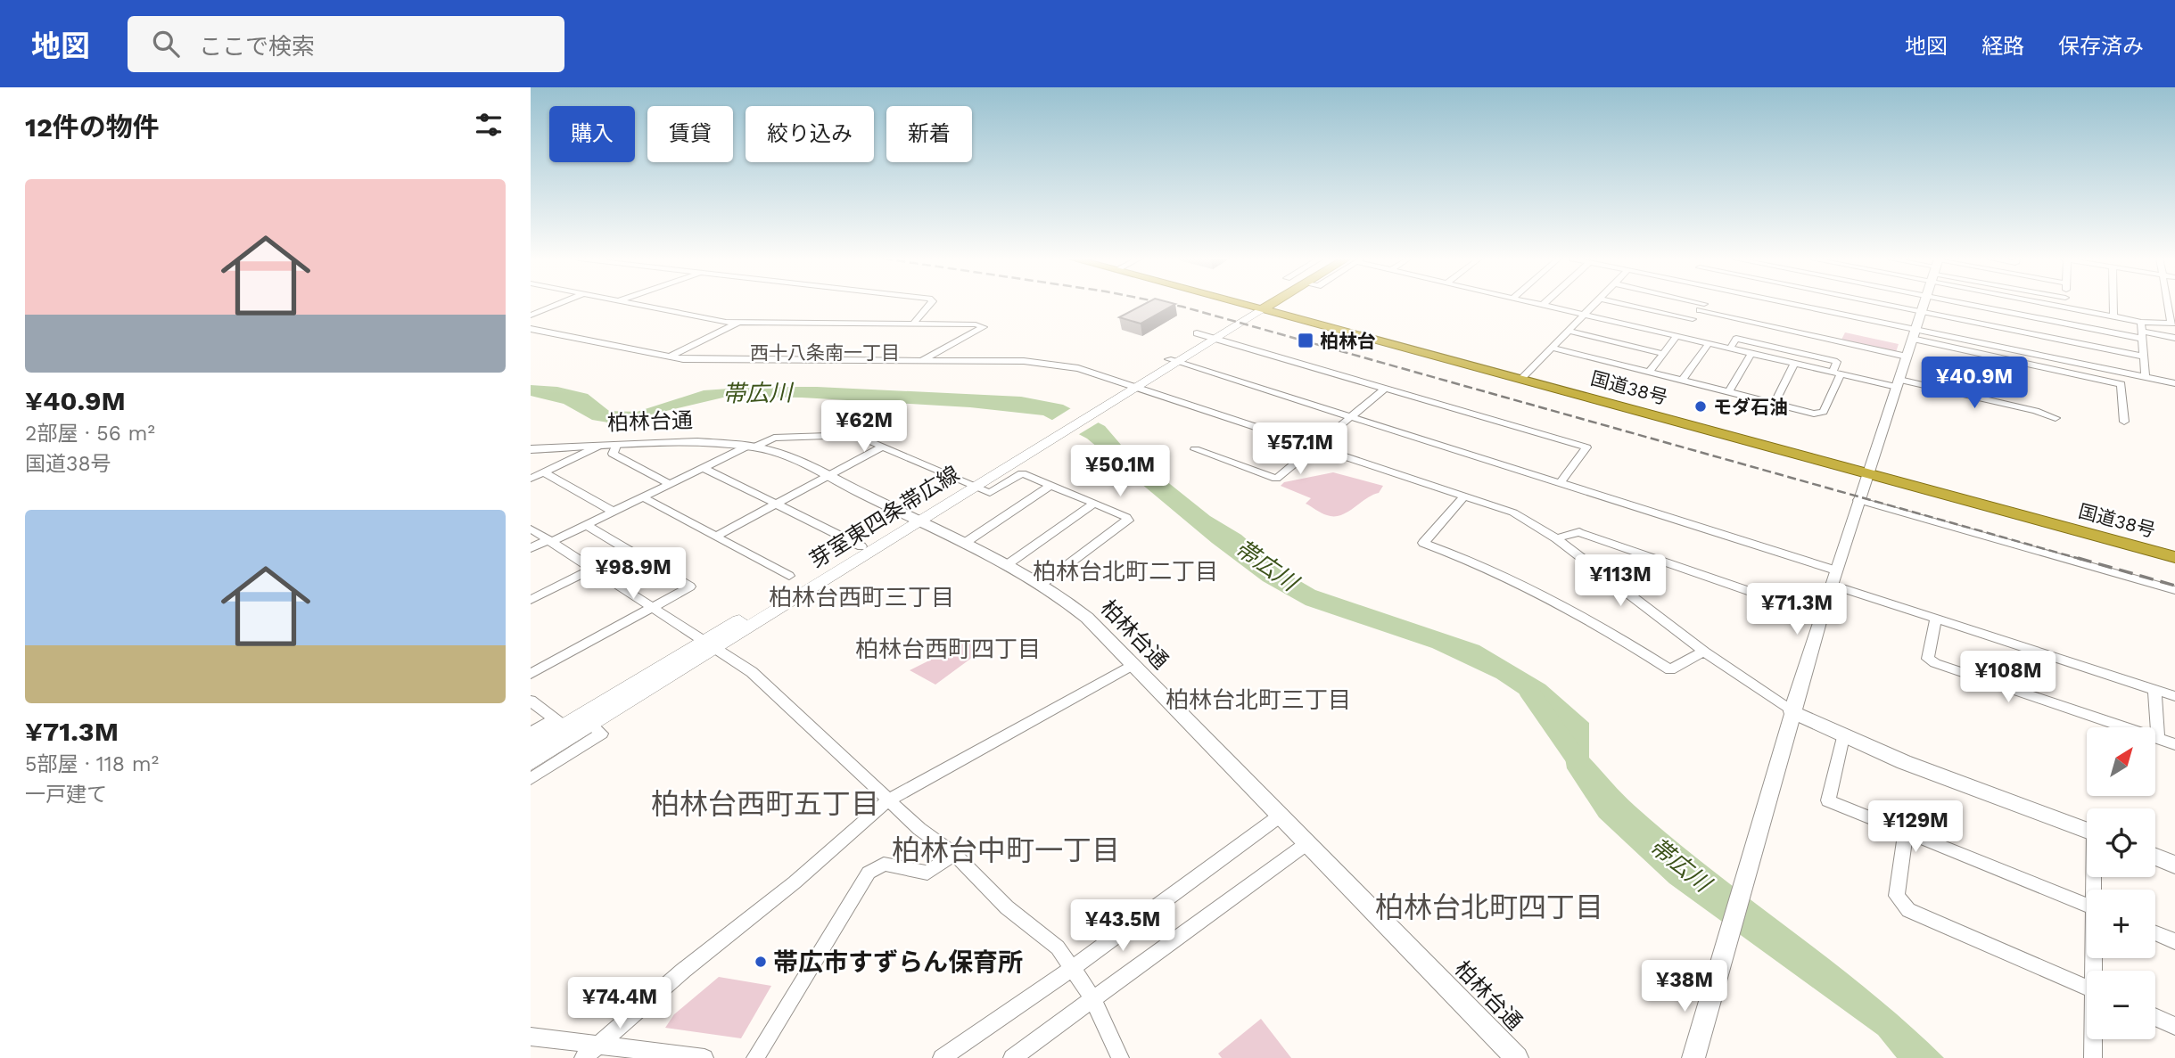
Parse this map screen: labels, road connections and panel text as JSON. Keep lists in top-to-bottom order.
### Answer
{
  "streets": {
    "highway": ["国道38号"],
    "main road": ["芽室東四条帯広線"],
    "street": ["柏林台通"]
  },
  "crossings": [
    ["国道38号", "芽室東四条帯広線"],
    ["柏林台通", "芽室東四条帯広線"]
  ],
  "districts": [
    "西十八条南一丁目",
    "柏林台北町二丁目",
    "柏林台西町三丁目",
    "柏林台西町四丁目",
    "柏林台北町三丁目",
    "柏林台西町五丁目",
    "柏林台中町一丁目",
    "柏林台北町四丁目"
  ],
  "water": ["帯広川"],
  "places": {
    "transit": ["柏林台"],
    "other": ["モダ石油", "帯広市すずらん保育所"]
  },
  "north": "top right",
  "page": {
    "header": "地図",
    "search": "ここで検索",
    "nav": ["地図", "経路", "保存済み"],
    "heading": "12件の物件",
    "chip": [
      "購入",
      "賃貸",
      "絞り込み",
      "新着"
    ],
    "list": [
      {
        "name": "¥40.9M",
        "note": "2部屋 · 56 m² · 国道38号"
      },
      {
        "name": "¥71.3M",
        "note": "5部屋 · 118 m² · 一戸建て"
      }
    ],
    "price": [
      "¥40.9M",
      "¥62M",
      "¥57.1M",
      "¥50.1M",
      "¥98.9M",
      "¥113M",
      "¥71.3M",
      "¥108M",
      "¥129M",
      "¥43.5M",
      "¥38M",
      "¥74.4M"
    ],
    "map_buttons": ["+", "−"]
  }
}
